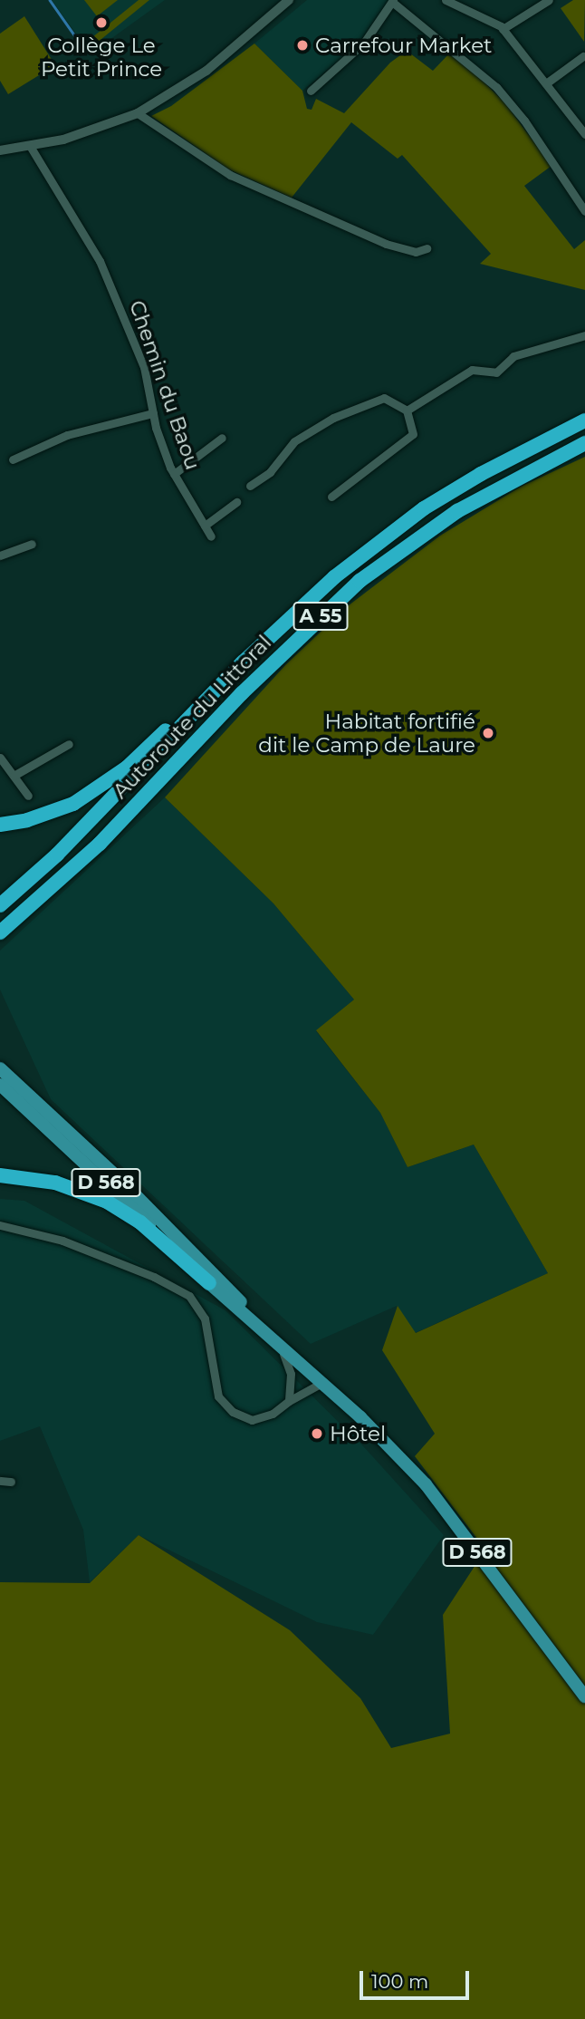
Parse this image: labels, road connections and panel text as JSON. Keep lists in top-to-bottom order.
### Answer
{
  "streets": {
    "highway": ["A 55", "Autoroute du Littoral"],
    "main road": ["D 568"],
    "street": ["Chemin du Baou"]
  },
  "places": [
    "Collège Le Petit Prince",
    "Carrefour Market",
    "Habitat fortifié dit le Camp de Laure",
    "Hôtel"
  ],
  "scale_bar": "100 m"
}
